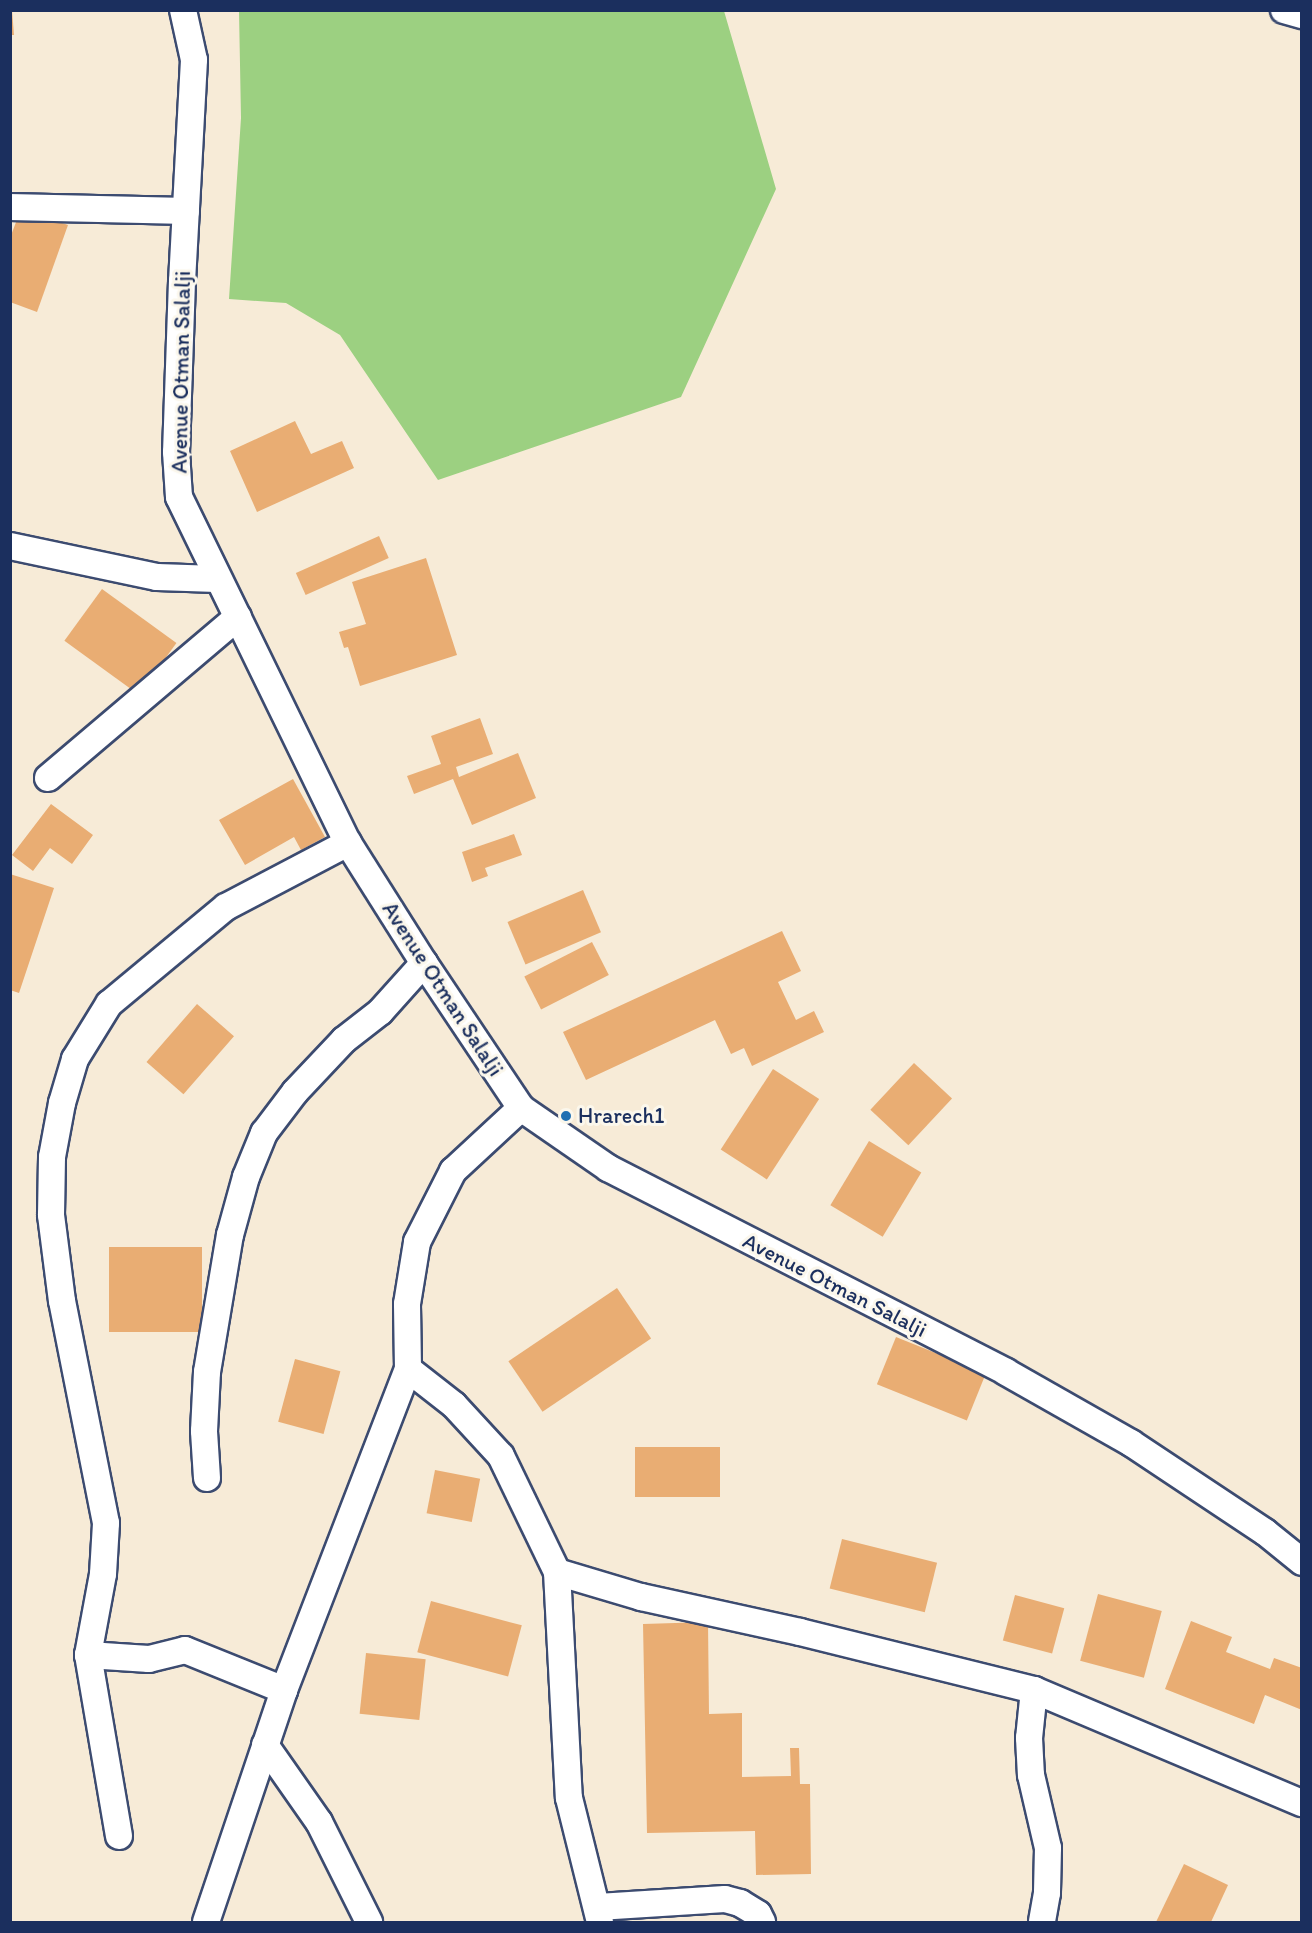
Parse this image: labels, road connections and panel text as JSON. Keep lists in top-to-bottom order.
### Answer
{
  "streets": {
    "street": ["Avenue Otman Salalji"]
  },
  "places": ["Hrarech1"]
}
